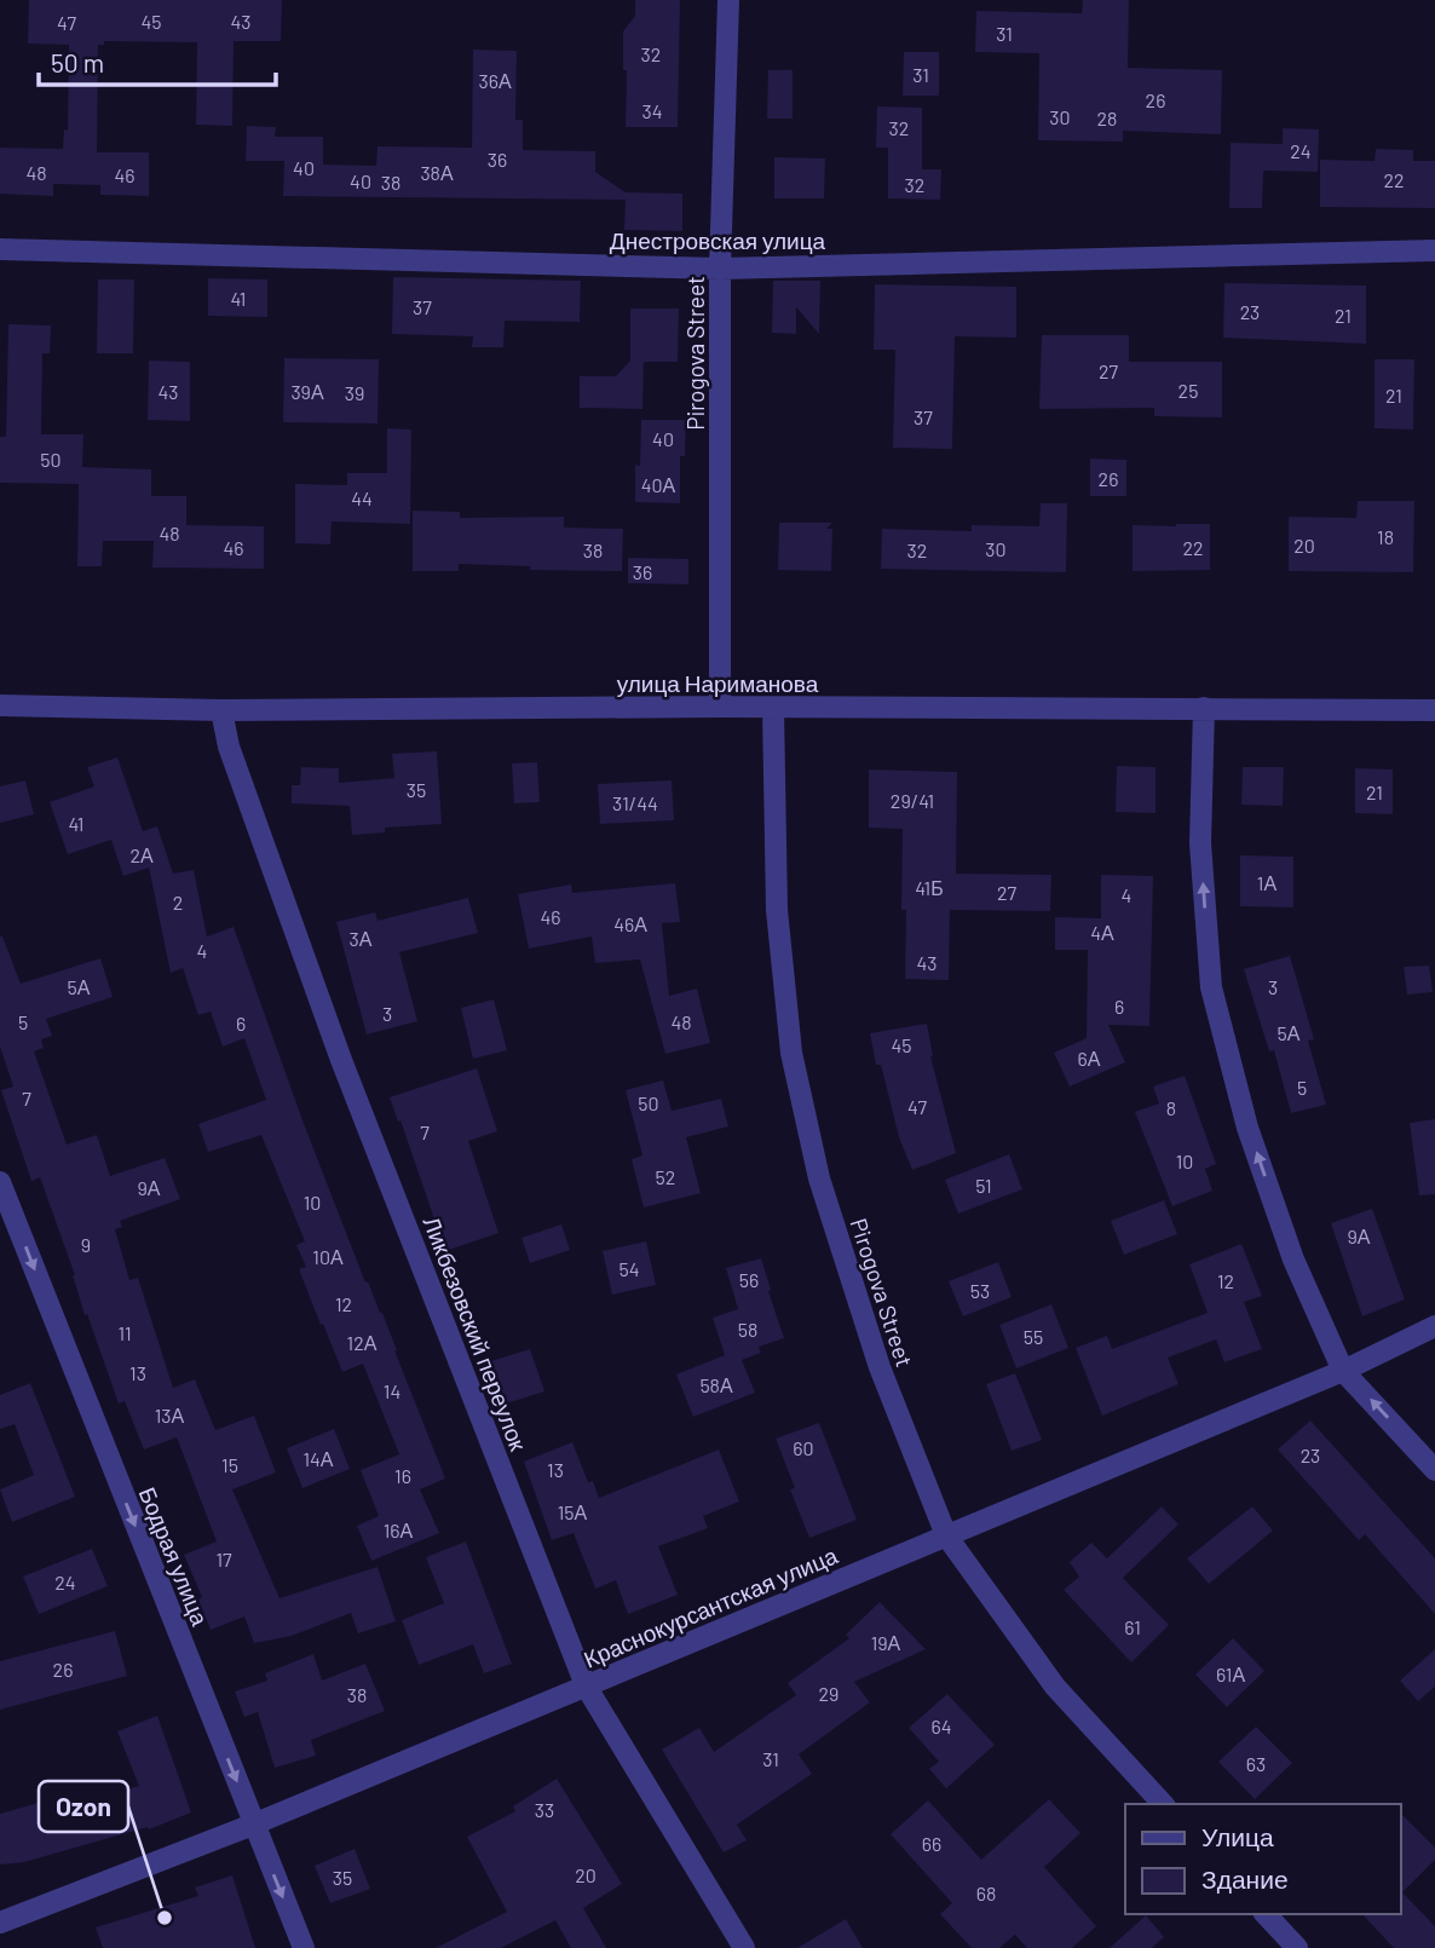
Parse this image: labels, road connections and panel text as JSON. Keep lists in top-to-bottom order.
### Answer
{
  "streets": {
    "street": [
      "Днестровская улица",
      "Pirogova Street",
      "улица Нариманова",
      "Ликбезовский переулок",
      "Бодрая улица",
      "Краснокурсантская улица"
    ]
  },
  "crossings": [
    ["Днестровская улица", "Pirogova Street"],
    ["Pirogova Street", "улица Нариманова"],
    ["Pirogova Street", "Краснокурсантская улица"],
    ["улица Нариманова", "Ликбезовский переулок"],
    ["Ликбезовский переулок", "Краснокурсантская улица"],
    ["Бодрая улица", "Краснокурсантская улица"]
  ],
  "one_way": ["Бодрая улица"],
  "places": ["Ozon"],
  "house_numbers": [
    "45",
    "43",
    "47",
    "31",
    "32",
    "31",
    "36А",
    "26",
    "34",
    "30",
    "28",
    "32",
    "24",
    "36",
    "40",
    "48",
    "38А",
    "46",
    "22",
    "40",
    "38",
    "32",
    "41",
    "37",
    "23",
    "21",
    "27",
    "25",
    "43",
    "39А",
    "39",
    "21",
    "37",
    "40",
    "50",
    "26",
    "40А",
    "44",
    "48",
    "18",
    "20",
    "46",
    "22",
    "30",
    "38",
    "32",
    "36",
    "35",
    "21",
    "29/41",
    "31/44",
    "41",
    "2А",
    "1А",
    "41Б",
    "27",
    "4",
    "2",
    "46",
    "46А",
    "4А",
    "3А",
    "4",
    "43",
    "5А",
    "3",
    "6",
    "3",
    "5",
    "48",
    "6",
    "5А",
    "45",
    "6А",
    "5",
    "7",
    "50",
    "47",
    "8",
    "7",
    "10",
    "52",
    "51",
    "9А",
    "10",
    "9А",
    "9",
    "10А",
    "54",
    "56",
    "12",
    "53",
    "12",
    "58",
    "11",
    "55",
    "12А",
    "13",
    "58А",
    "14",
    "13А",
    "60",
    "23",
    "14А",
    "15",
    "13",
    "16",
    "15А",
    "16А",
    "17",
    "24",
    "61",
    "19А",
    "26",
    "61А",
    "29",
    "38",
    "64",
    "31",
    "63",
    "33",
    "66",
    "20",
    "35",
    "68"
  ],
  "legend": ["Улица", "Здание"],
  "scale_bar": "50 m"
}
